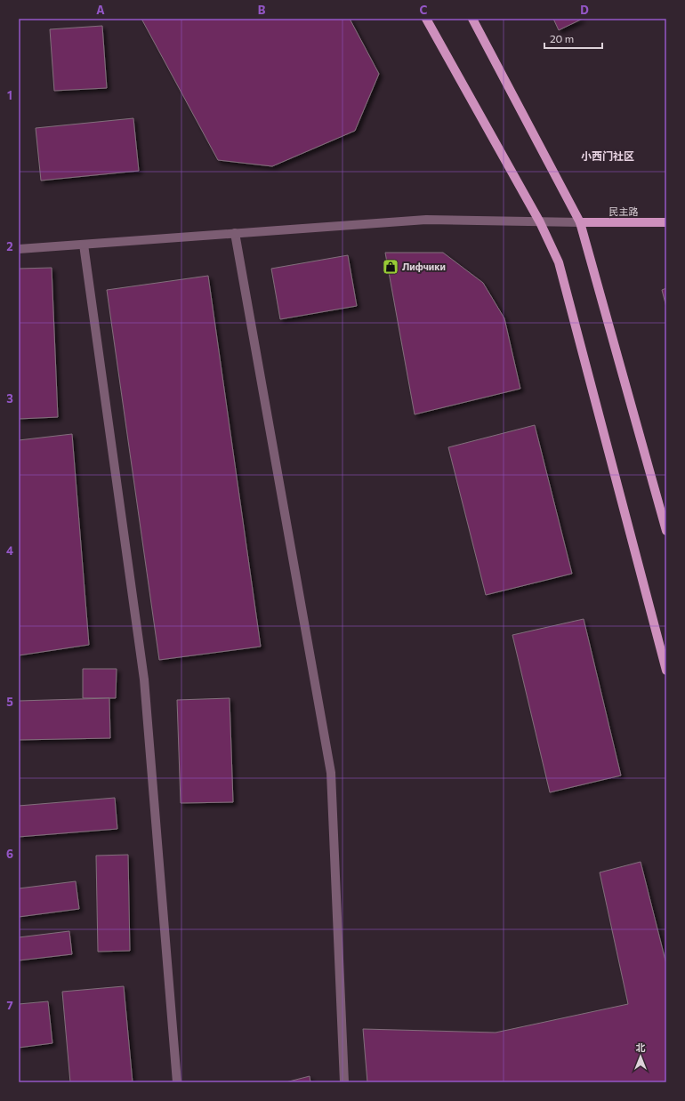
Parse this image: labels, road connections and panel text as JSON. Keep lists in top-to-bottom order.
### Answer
{
  "streets": {
    "main road": ["民主路"]
  },
  "districts": ["小西门社区"],
  "places": {
    "shop": ["Лифчики"]
  },
  "scale_bar": "20 m",
  "north": "top",
  "grid": {
    "columns": [
      "A",
      "B",
      "C",
      "D"
    ],
    "rows": [
      "1",
      "2",
      "3",
      "4",
      "5",
      "6",
      "7"
    ]
  }
}
